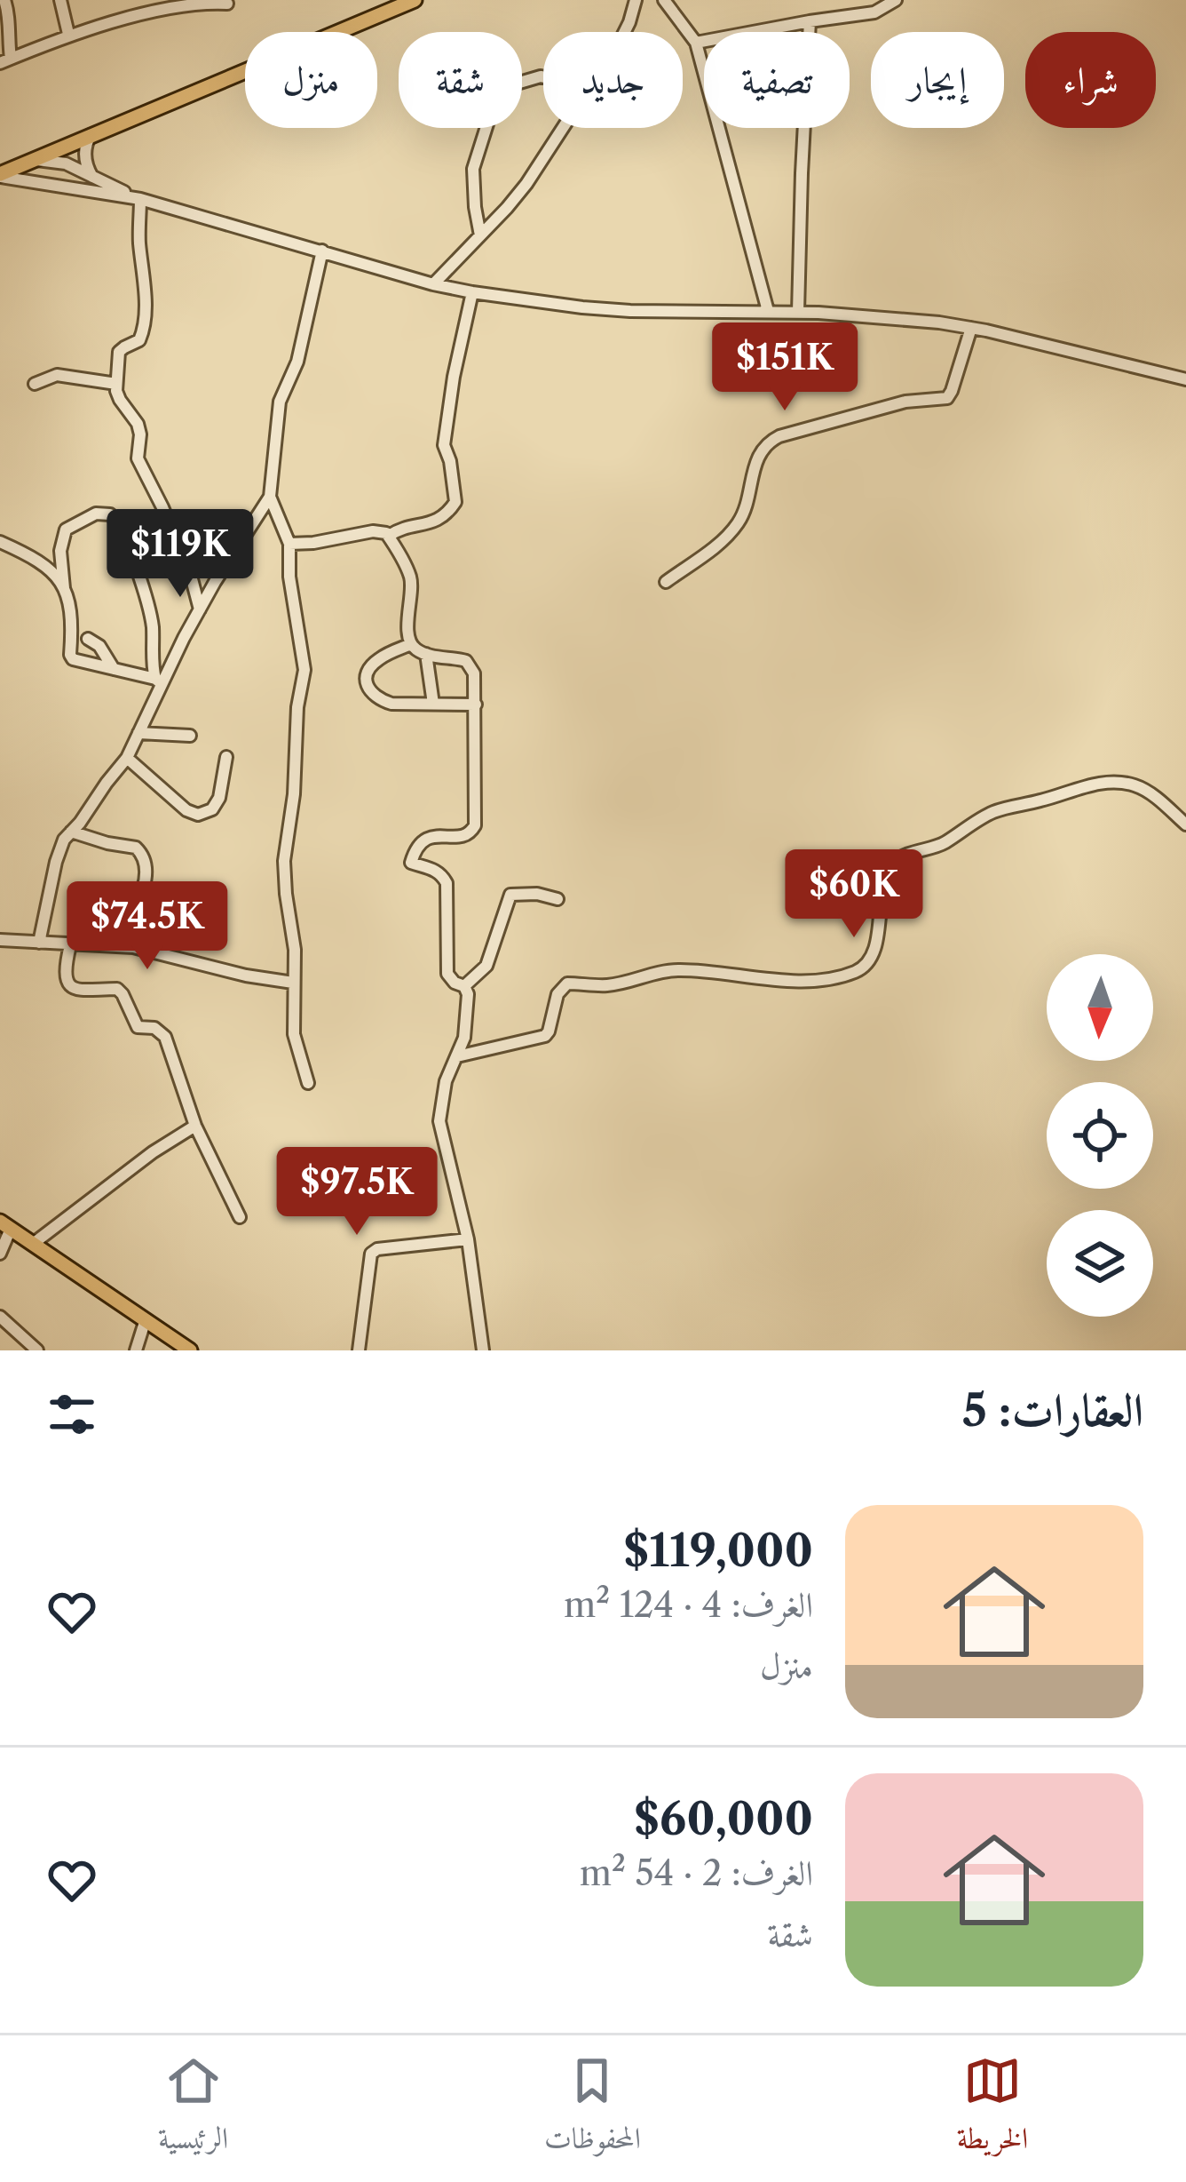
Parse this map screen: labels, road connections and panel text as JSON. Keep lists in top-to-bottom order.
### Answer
{
  "north": "bottom",
  "page": {
    "chip": [
      "شراء",
      "إيجار",
      "تصفية",
      "جديد",
      "شقة",
      "منزل"
    ],
    "price": [
      "$151K",
      "$119K",
      "$60K",
      "$74.5K",
      "$97.5K"
    ],
    "heading": "العقارات: 5",
    "list": [
      {
        "name": "$119,000",
        "note": "الغرف: 4 · 124 m² · منزل"
      },
      {
        "name": "$60,000",
        "note": "الغرف: 2 · 54 m² · شقة"
      }
    ],
    "tabs": ["الخريطة", "المحفوظات", "الرئيسية"]
  }
}
